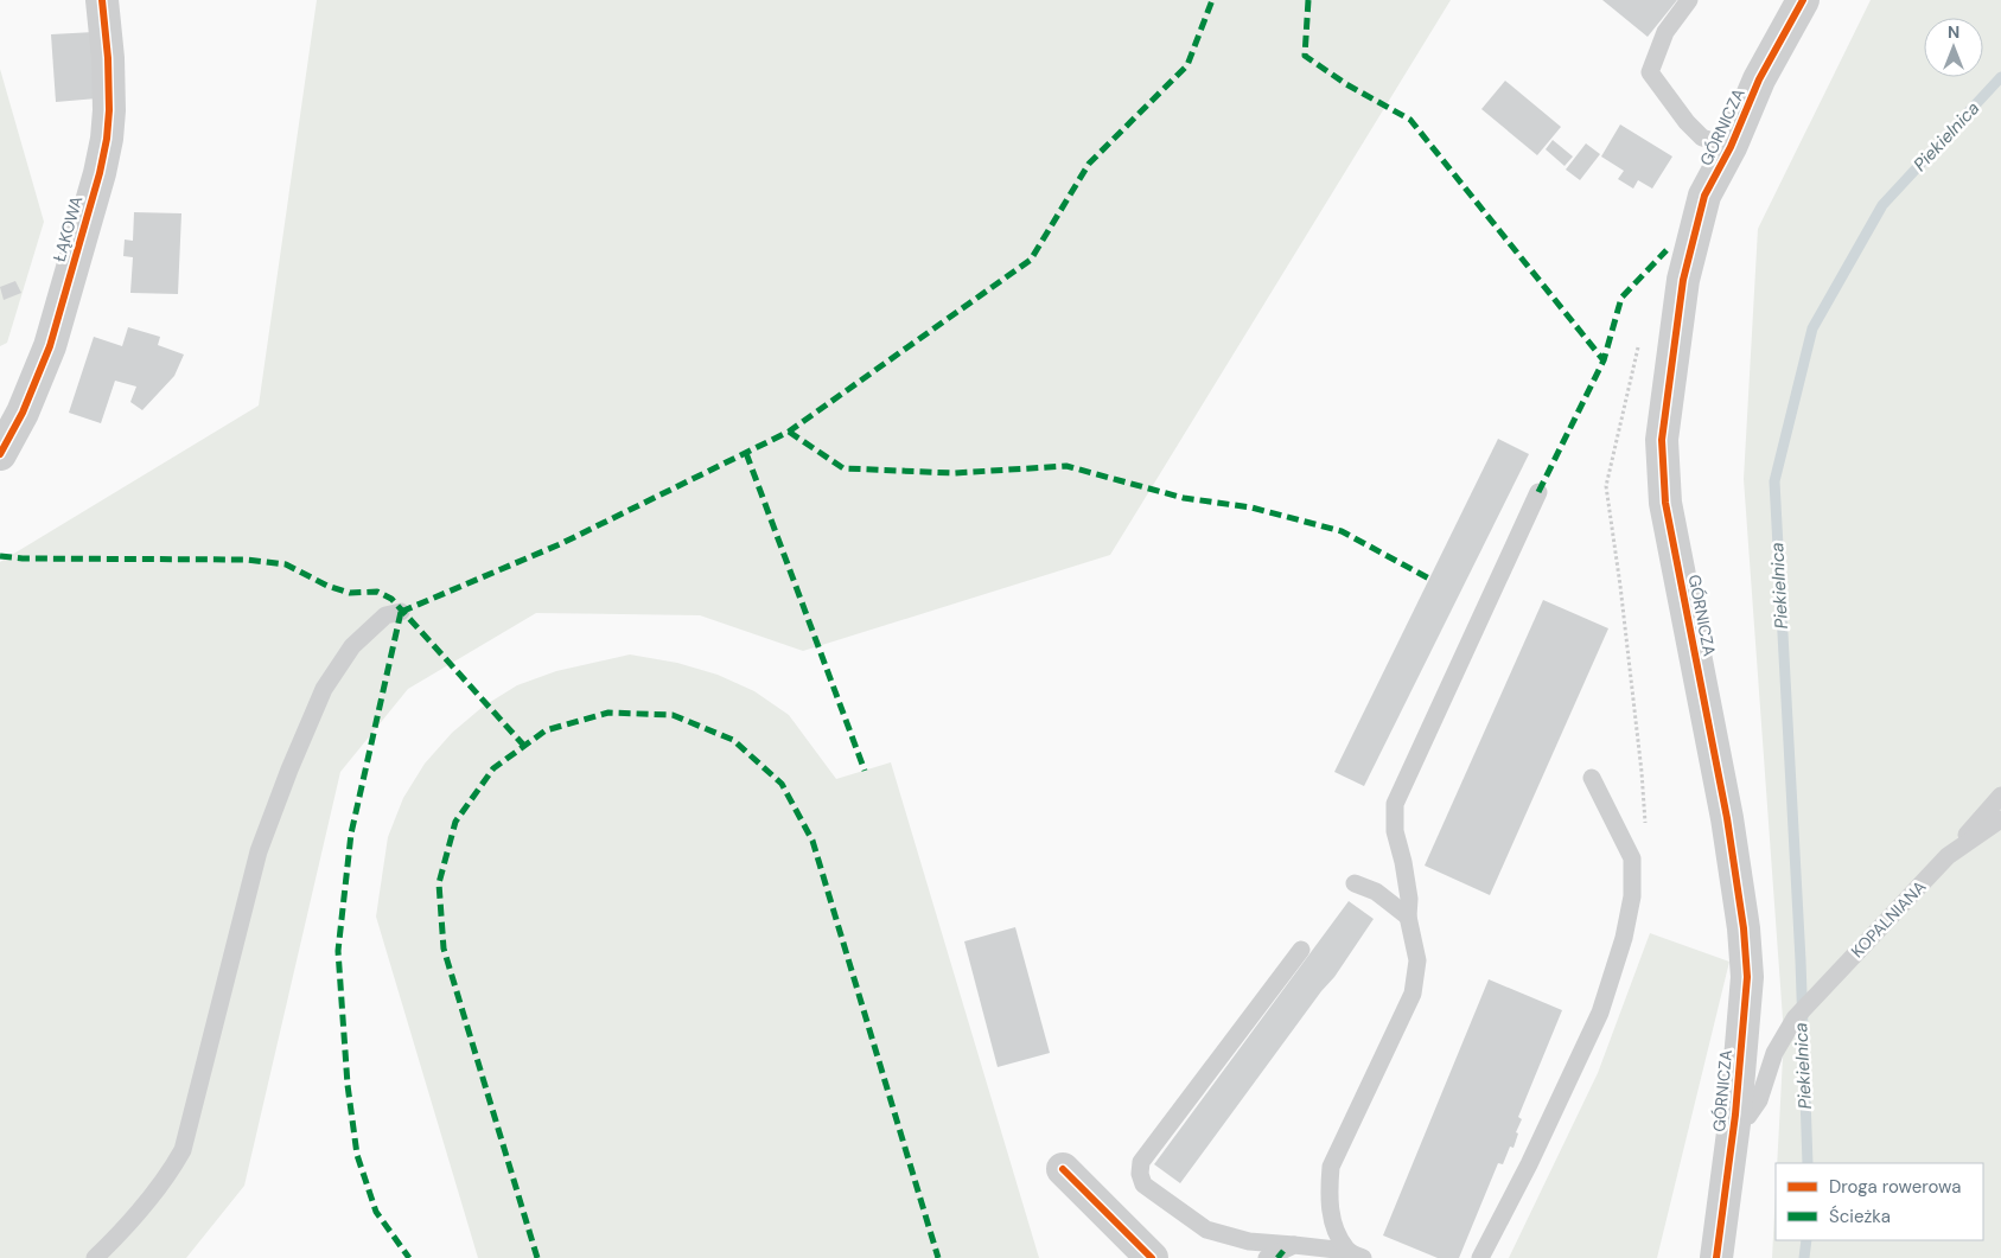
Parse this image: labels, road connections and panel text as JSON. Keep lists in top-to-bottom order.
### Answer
{
  "streets": {
    "street": ["GÓRNICZA", "ŁĄKOWA"],
    "lane": ["KOPALNIANA"]
  },
  "crossings": [
    ["GÓRNICZA", "KOPALNIANA"]
  ],
  "water": ["Piekielnica"],
  "legend": ["Droga rowerowa", "Ścieżka"],
  "north": "top"
}
